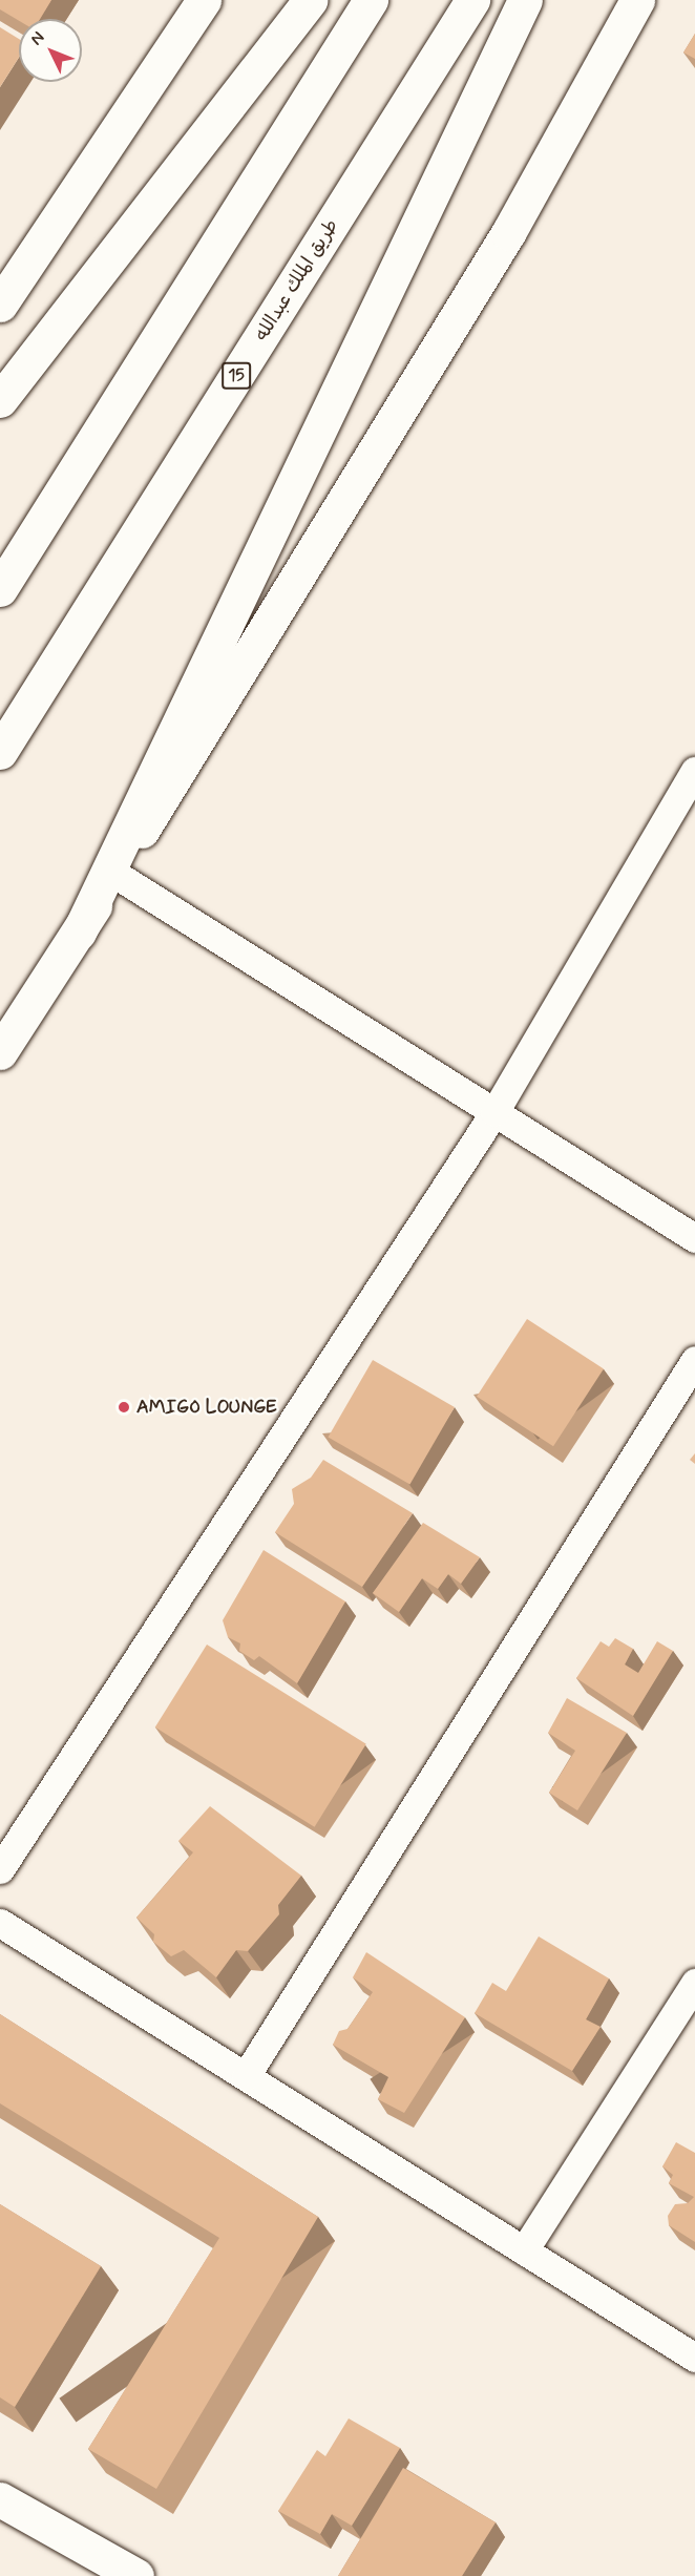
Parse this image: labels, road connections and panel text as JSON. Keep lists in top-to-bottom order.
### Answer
{
  "streets": {
    "main road": ["طريق الملك عبدالله", "15"]
  },
  "places": ["AMIGO LOUNGE"],
  "north": "top left"
}
